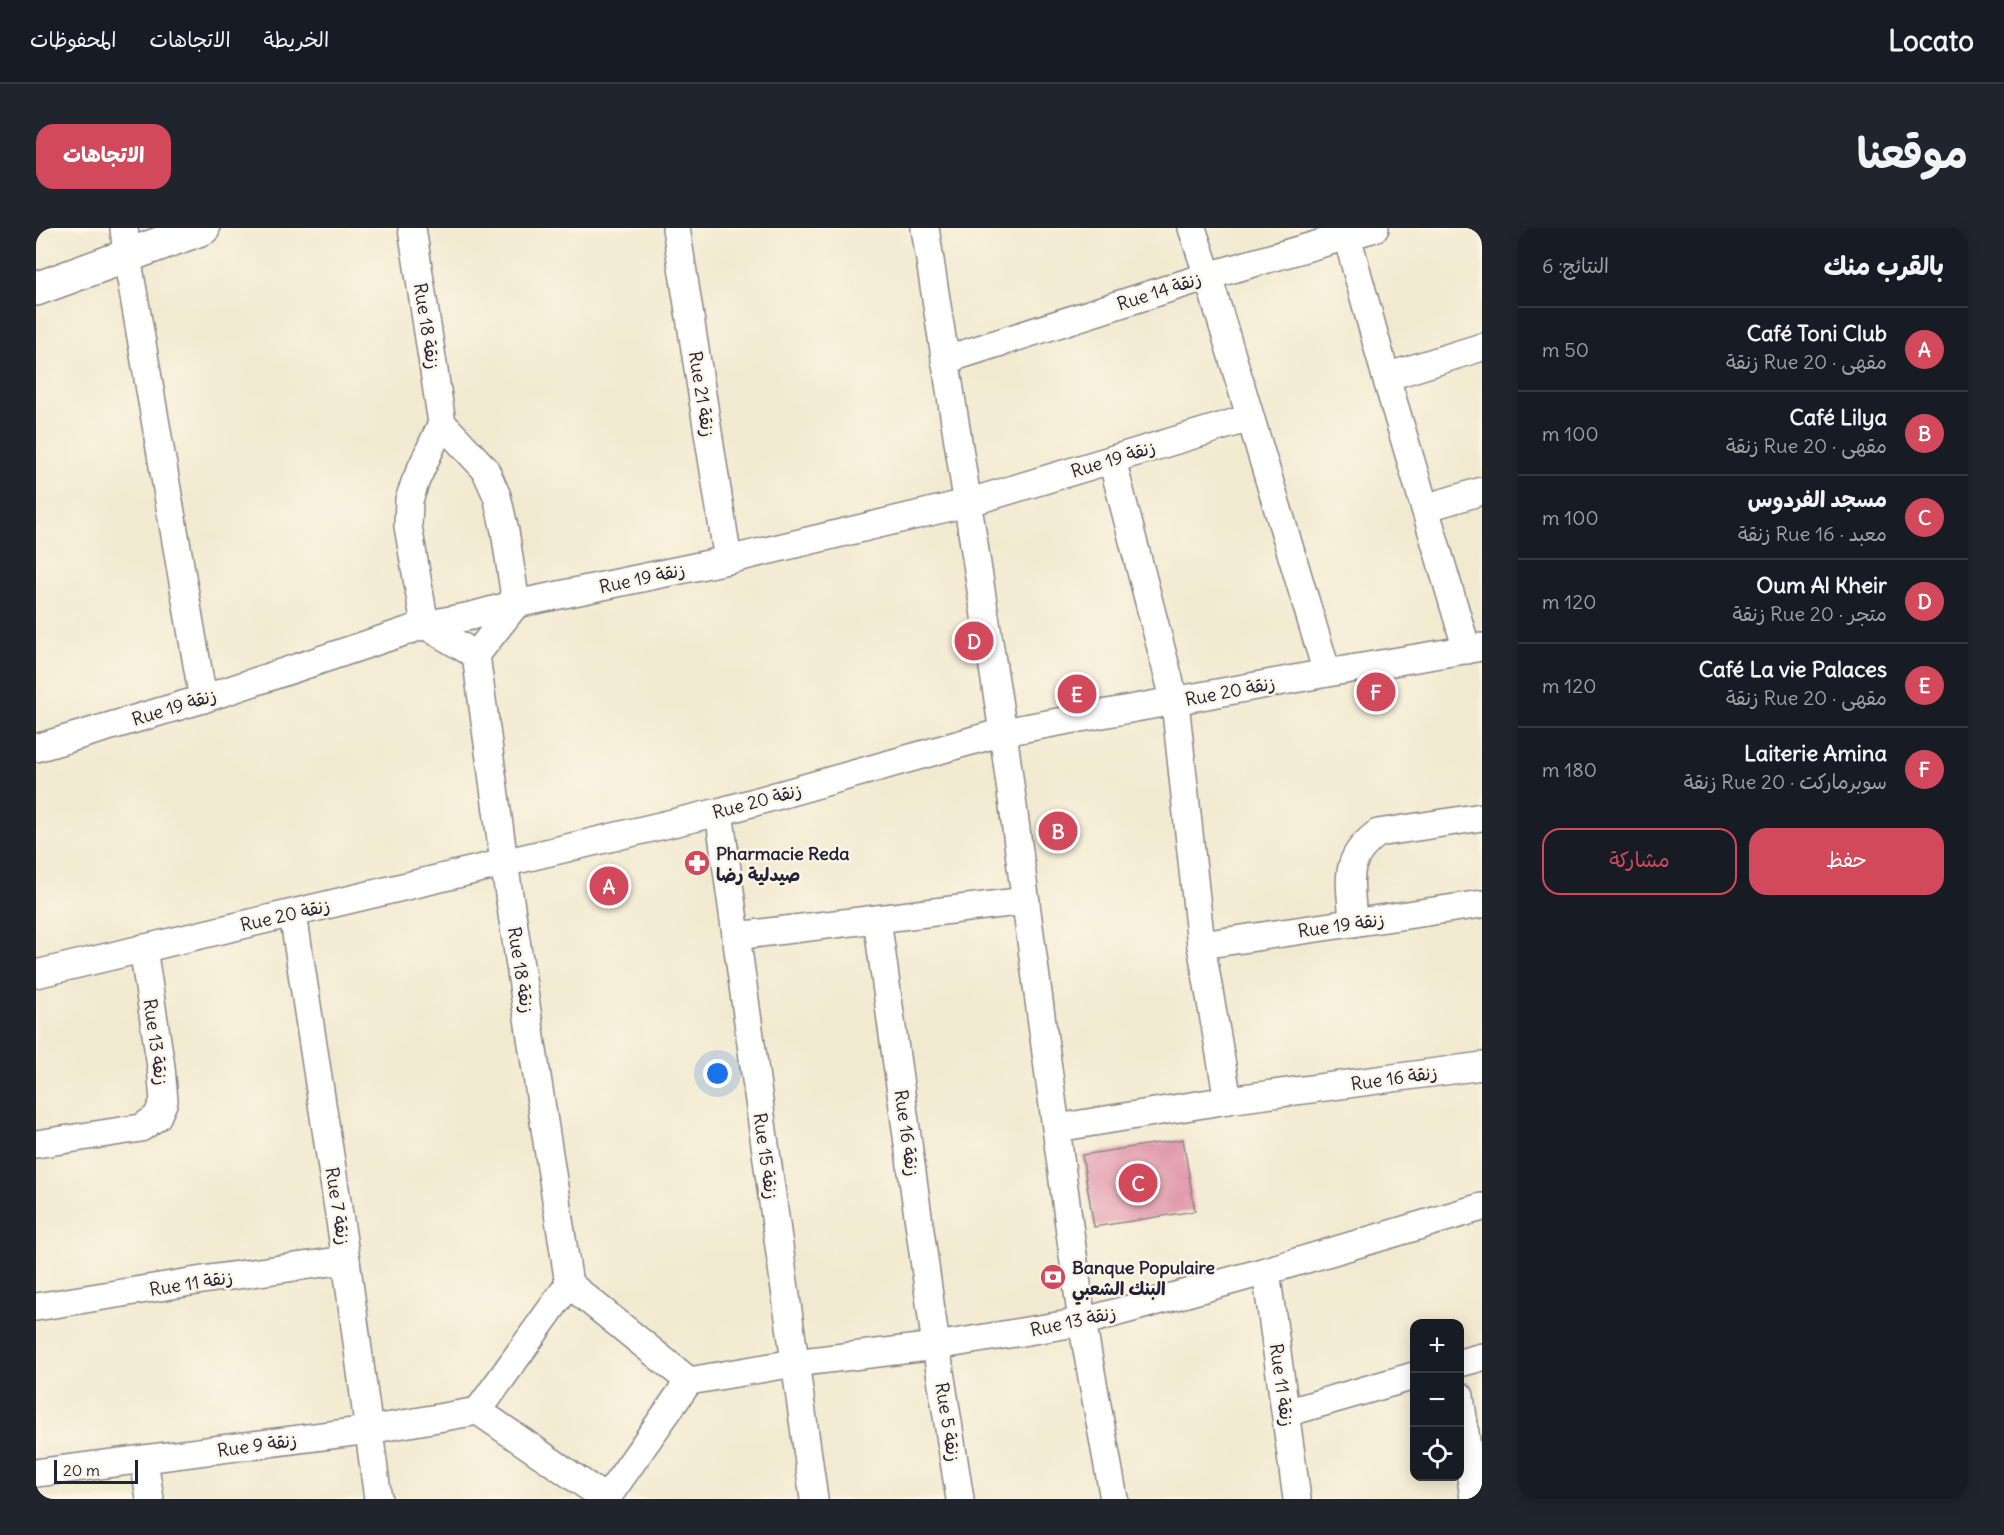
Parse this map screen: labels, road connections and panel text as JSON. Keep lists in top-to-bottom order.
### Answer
{
  "streets": {
    "street": [
      "Rue 14 زنقة",
      "Rue 18 زنقة",
      "Rue 21 زنقة",
      "Rue 19 زنقة",
      "Rue 20 زنقة",
      "Rue 13 زنقة",
      "Rue 16 زنقة",
      "Rue 15 زنقة",
      "Rue 7 زنقة",
      "Rue 11 زنقة",
      "Rue 5 زنقة",
      "Rue 9 زنقة"
    ]
  },
  "crossings": [
    ["Rue 18 زنقة", "Rue 20 زنقة"],
    ["Rue 21 زنقة", "Rue 19 زنقة"],
    ["Rue 20 زنقة", "Rue 13 زنقة"],
    ["Rue 20 زنقة", "Rue 15 زنقة"],
    ["Rue 20 زنقة", "Rue 7 زنقة"],
    ["Rue 13 زنقة", "Rue 16 زنقة"],
    ["Rue 13 زنقة", "Rue 15 زنقة"],
    ["Rue 13 زنقة", "Rue 11 زنقة"],
    ["Rue 13 زنقة", "Rue 5 زنقة"],
    ["Rue 16 زنقة", "Rue 5 زنقة"],
    ["Rue 7 زنقة", "Rue 11 زنقة"],
    ["Rue 7 زنقة", "Rue 9 زنقة"]
  ],
  "places": {
    "pharmacy": ["Pharmacie Reda صيدلية رضا"],
    "bank": ["Banque Populaire البنك الشعبي"]
  },
  "scale_bar": "20 m",
  "page": {
    "header": "Locato",
    "nav": ["الخريطة", "الاتجاهات", "المحفوظات"],
    "title": "موقعنا",
    "buttons": [
      "الاتجاهات",
      ["حفظ", "مشاركة"]
    ],
    "heading": ["بالقرب منك", "النتائج: 6"],
    "list": [
      {
        "mark": "A",
        "name": "Café Toni Club",
        "note": "مقهى · Rue 20 زنقة",
        "value": "50 m"
      },
      {
        "mark": "B",
        "name": "Café Lilya",
        "note": "مقهى · Rue 20 زنقة",
        "value": "100 m"
      },
      {
        "mark": "C",
        "name": "مسجد الفردوس",
        "note": "معبد · Rue 16 زنقة",
        "value": "100 m"
      },
      {
        "mark": "D",
        "name": "Oum Al Kheir",
        "note": "متجر · Rue 20 زنقة",
        "value": "120 m"
      },
      {
        "mark": "E",
        "name": "Café La vie Palaces",
        "note": "مقهى · Rue 20 زنقة",
        "value": "120 m"
      },
      {
        "mark": "F",
        "name": "Laiterie Amina",
        "note": "سوبرماركت · Rue 20 زنقة",
        "value": "180 m"
      }
    ],
    "pins": [
      "D",
      "F",
      "E",
      "B",
      "A",
      "C"
    ],
    "map_buttons": ["+", "−"],
    "scale": "20 m"
  }
}
